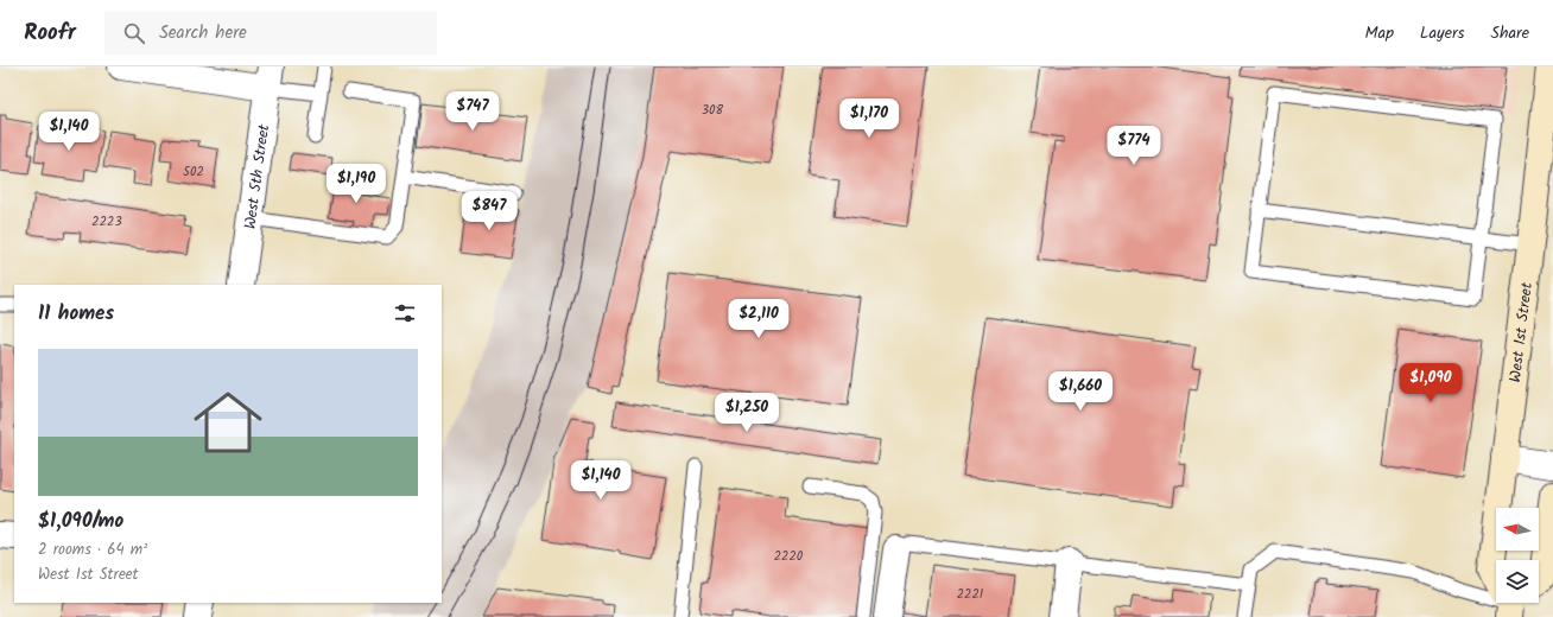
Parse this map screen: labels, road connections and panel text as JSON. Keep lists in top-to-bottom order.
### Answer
{
  "streets": {
    "main road": ["West 1st Street"],
    "street": ["West 5th Street"]
  },
  "house_numbers": [
    "308",
    "502",
    "2223",
    "2220",
    "2221"
  ],
  "north": "left",
  "page": {
    "header": "Roofr",
    "search": "Search here",
    "nav": ["Map", "Layers", "Share"],
    "price": [
      "$747",
      "$1,170",
      "$1,140",
      "$774",
      "$1,190",
      "$847",
      "$2,110",
      "$1,090",
      "$1,660",
      "$1,250",
      "$1,140"
    ],
    "heading": "11 homes",
    "list": [
      {
        "name": "$1,090/mo",
        "note": "2 rooms · 64 m² · West 1st Street"
      }
    ]
  }
}
